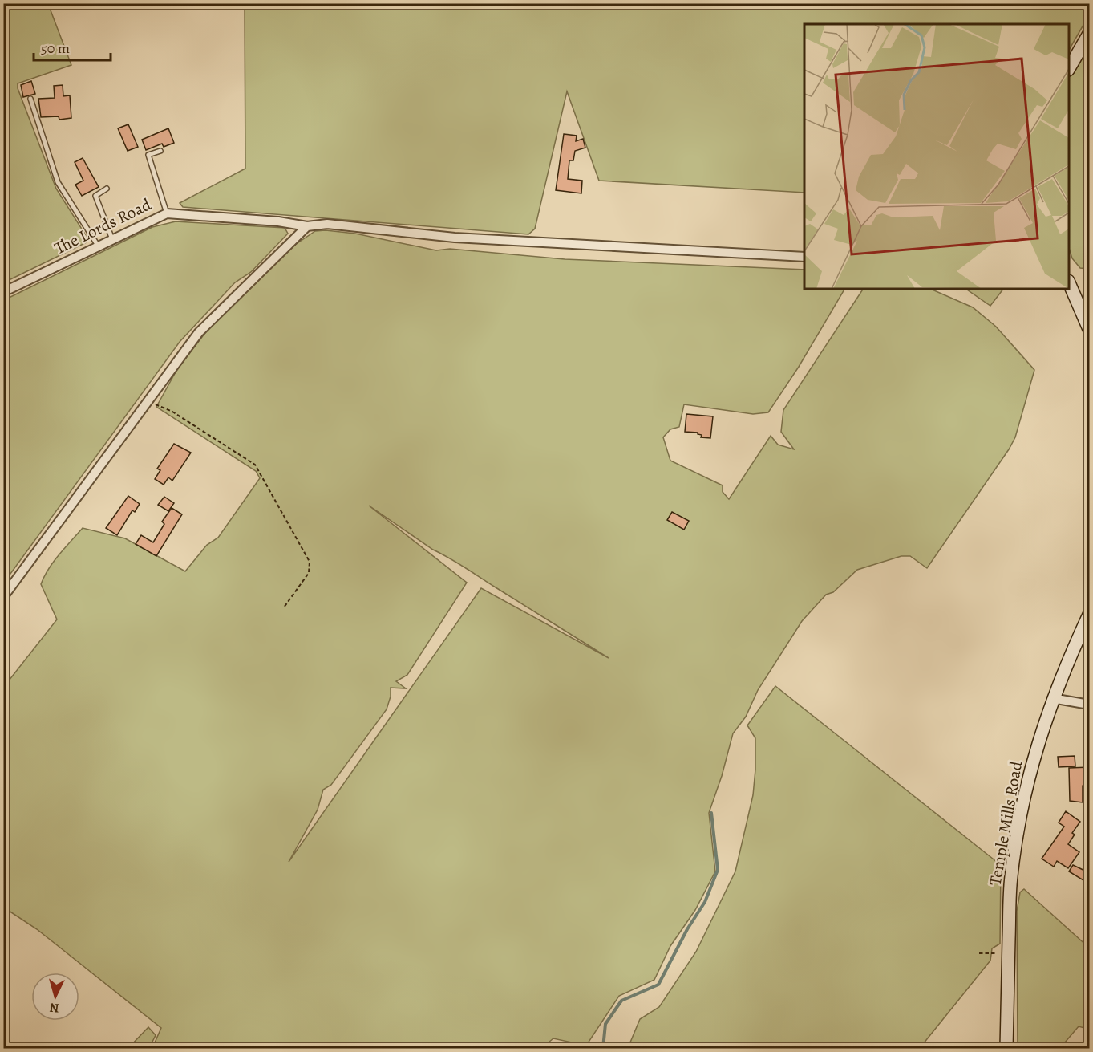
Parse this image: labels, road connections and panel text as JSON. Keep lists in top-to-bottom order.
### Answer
{
  "streets": {
    "street": ["The Lords Road", "Temple Mills Road"]
  },
  "scale_bar": "50 m",
  "north": "bottom"
}
